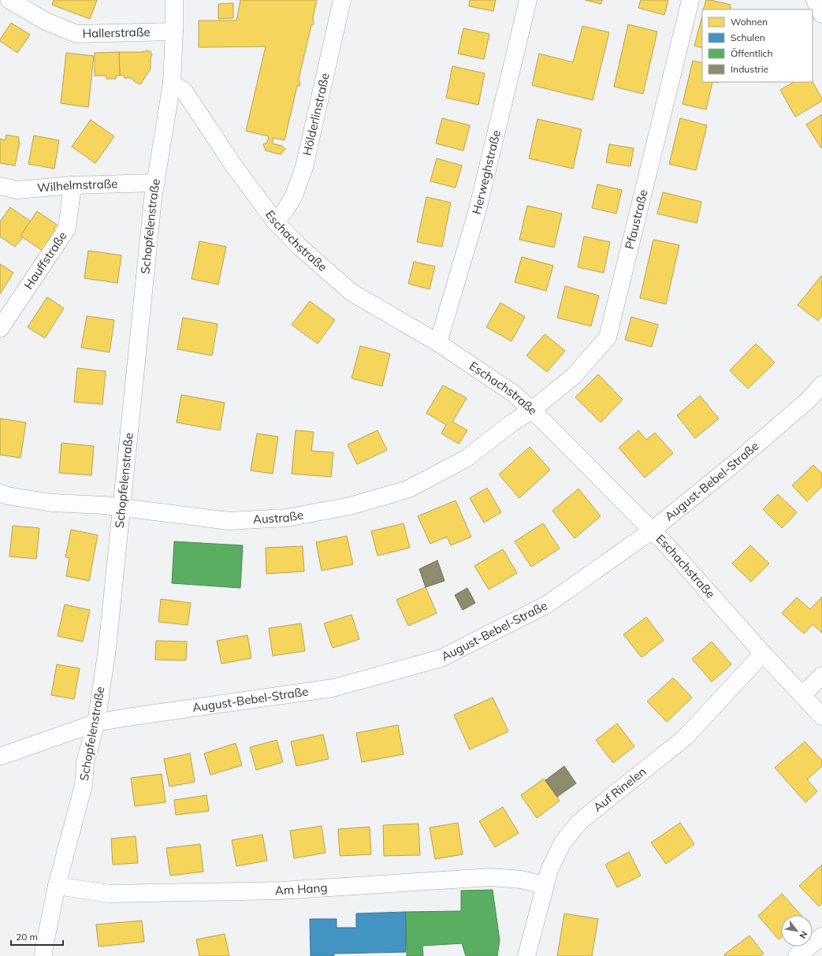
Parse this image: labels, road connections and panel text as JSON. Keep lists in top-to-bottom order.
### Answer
{
  "streets": {
    "street": [
      "Hallerstraße",
      "Hölderlinstraße",
      "Herweghstraße",
      "Wilhelmstraße",
      "Pfaustraße",
      "Schopfelenstraße",
      "Eschachstraße",
      "Hauffstraße",
      "August-Bebel-Straße",
      "Austraße",
      "Auf Rinelen",
      "Am Hang"
    ]
  },
  "crossings": [
    ["Hallerstraße", "Schopfelenstraße"],
    ["Hölderlinstraße", "Eschachstraße"],
    ["Herweghstraße", "Eschachstraße"],
    ["Wilhelmstraße", "Schopfelenstraße"],
    ["Wilhelmstraße", "Hauffstraße"],
    ["Pfaustraße", "Eschachstraße"],
    ["Pfaustraße", "Austraße"],
    ["Schopfelenstraße", "Eschachstraße"],
    ["Schopfelenstraße", "August-Bebel-Straße"],
    ["Schopfelenstraße", "Austraße"],
    ["Schopfelenstraße", "Am Hang"],
    ["Eschachstraße", "August-Bebel-Straße"],
    ["Eschachstraße", "Austraße"],
    ["Eschachstraße", "Auf Rinelen"],
    ["Auf Rinelen", "Am Hang"]
  ],
  "legend": [
    "Wohnen",
    "Schulen",
    "Öffentlich",
    "Industrie"
  ],
  "scale_bar": "20 m",
  "north": "bottom right"
}
